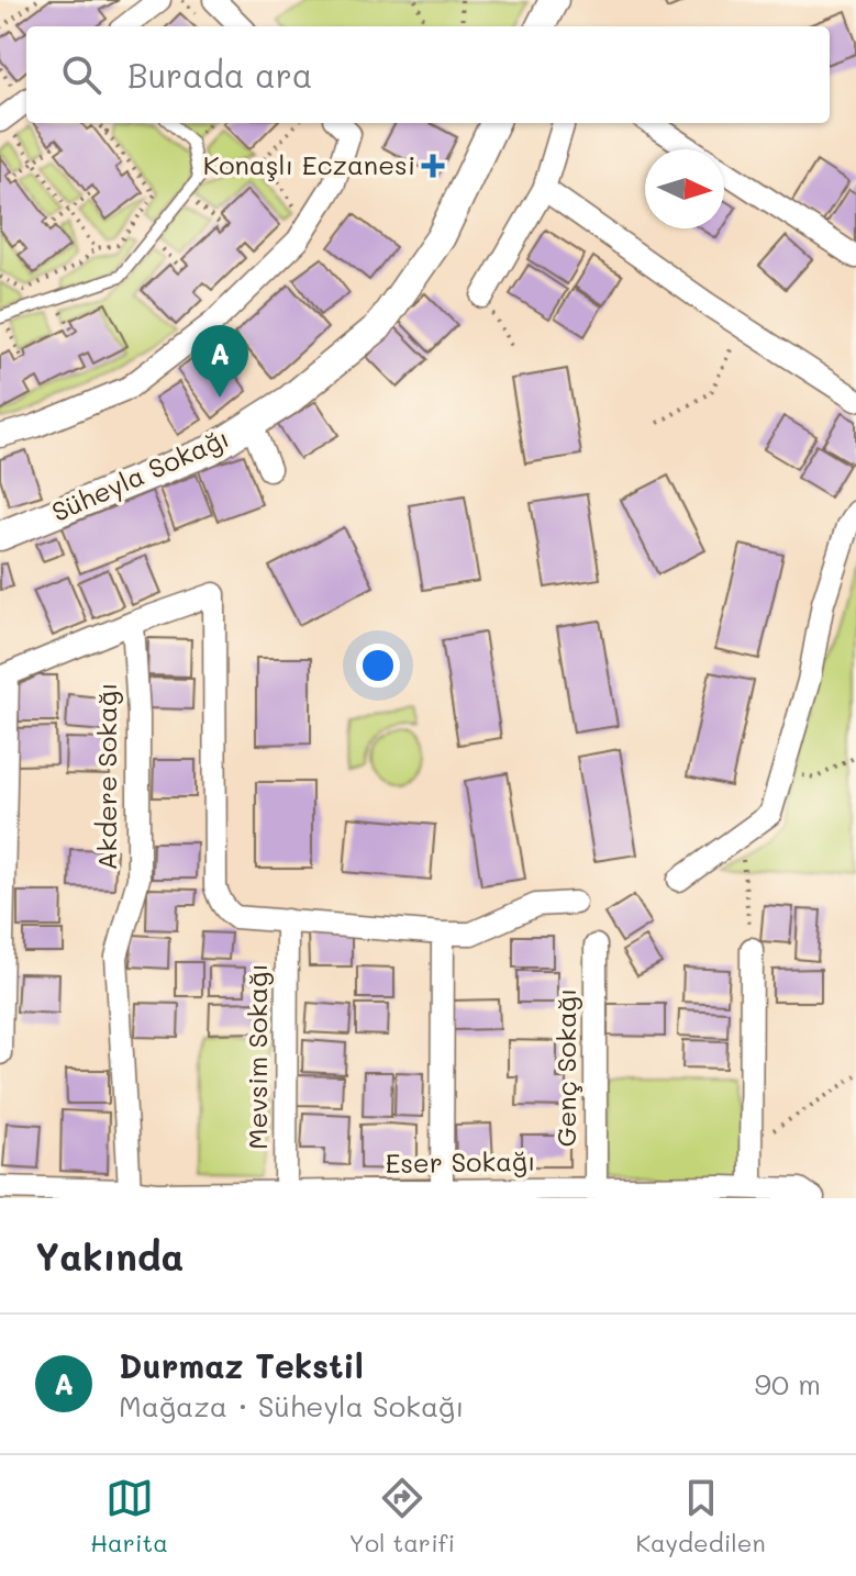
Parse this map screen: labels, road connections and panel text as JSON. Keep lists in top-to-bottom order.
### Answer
{
  "streets": {
    "street": [
      "Süheyla Sokağı",
      "Akdere Sokağı",
      "Mevsim Sokağı",
      "Genç Sokağı",
      "Eser Sokağı"
    ]
  },
  "crossings": [
    ["Akdere Sokağı", "Eser Sokağı"],
    ["Mevsim Sokağı", "Eser Sokağı"],
    ["Genç Sokağı", "Eser Sokağı"]
  ],
  "places": {
    "health": ["Konaşlı Eczanesi"]
  },
  "north": "right",
  "page": {
    "search": "Burada ara",
    "pins": "A",
    "heading": "Yakında",
    "list": [
      {
        "mark": "A",
        "name": "Durmaz Tekstil",
        "note": "Mağaza · Süheyla Sokağı",
        "value": "90 m"
      }
    ],
    "nav": ["Harita", "Yol tarifi", "Kaydedilen"]
  }
}
